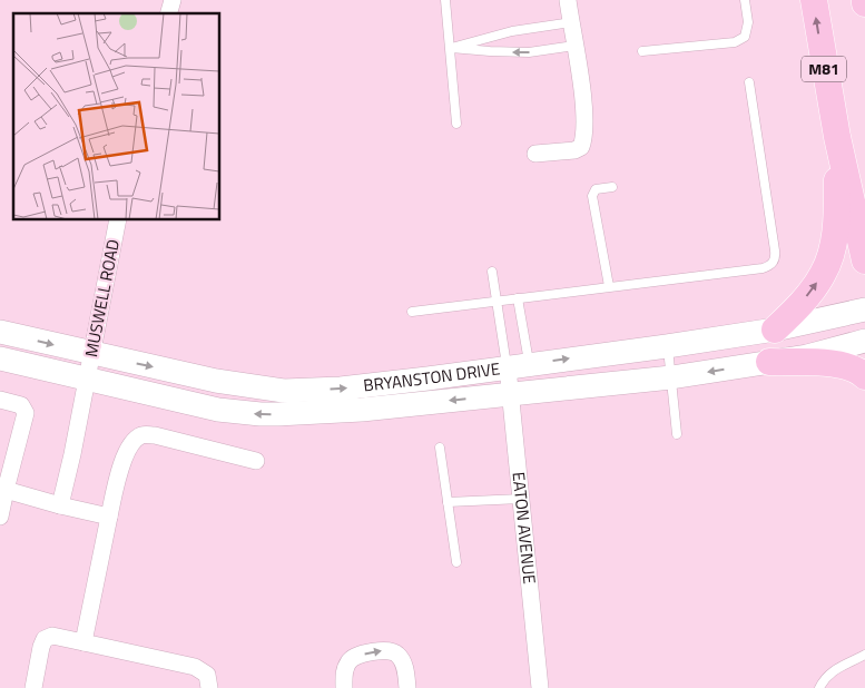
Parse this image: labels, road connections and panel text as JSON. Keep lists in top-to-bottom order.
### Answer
{
  "streets": {
    "main road": ["M81", "BRYANSTON DRIVE"],
    "street": ["MUSWELL ROAD", "EATON AVENUE"]
  },
  "crossings": [
    ["MUSWELL ROAD", "BRYANSTON DRIVE"],
    ["BRYANSTON DRIVE", "EATON AVENUE"]
  ]
}
